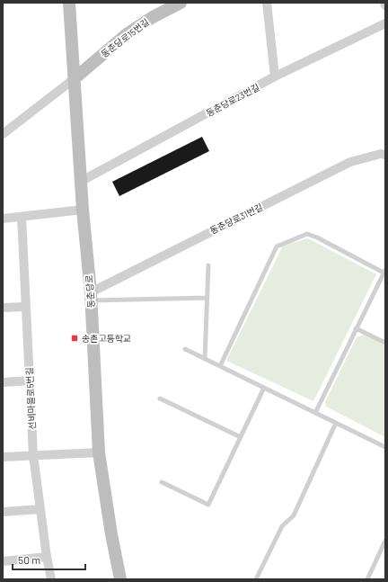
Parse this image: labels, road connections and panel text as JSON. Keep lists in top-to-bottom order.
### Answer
{
  "streets": {
    "main road": ["동춘당로15번길", "동춘당로"],
    "street": ["동춘당로23번길", "동춘당로31번길", "선비마을로5번길"]
  },
  "crossings": [
    ["동춘당로15번길", "동춘당로"],
    ["동춘당로23번길", "동춘당로"],
    ["동춘당로31번길", "동춘당로"]
  ],
  "places": {
    "transit": ["송촌고등학교"]
  },
  "scale_bar": "50 m"
}
